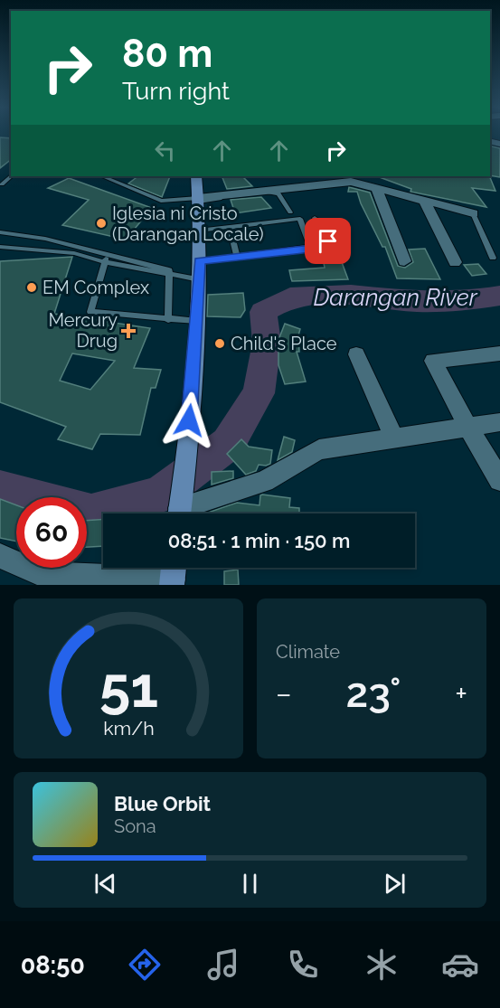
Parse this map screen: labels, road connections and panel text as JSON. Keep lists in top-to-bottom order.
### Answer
{
  "water": ["Darangan River"],
  "places": {
    "other": ["Iglesia ni Cristo (Darangan Locale)", "EM Complex", "Child's Place"],
    "health": ["Mercury Drug"]
  },
  "page": {
    "turn": ["80 m", "Turn right"],
    "limit": "60",
    "trip": "08:51 · 1 min · 150 m",
    "tile": "Climate",
    "heat": ["−", "23°", "+"],
    "song": ["Blue Orbit", "Sona"],
    "tabs": "08:50",
    "gauge": ["51", "km/h"]
  }
}
